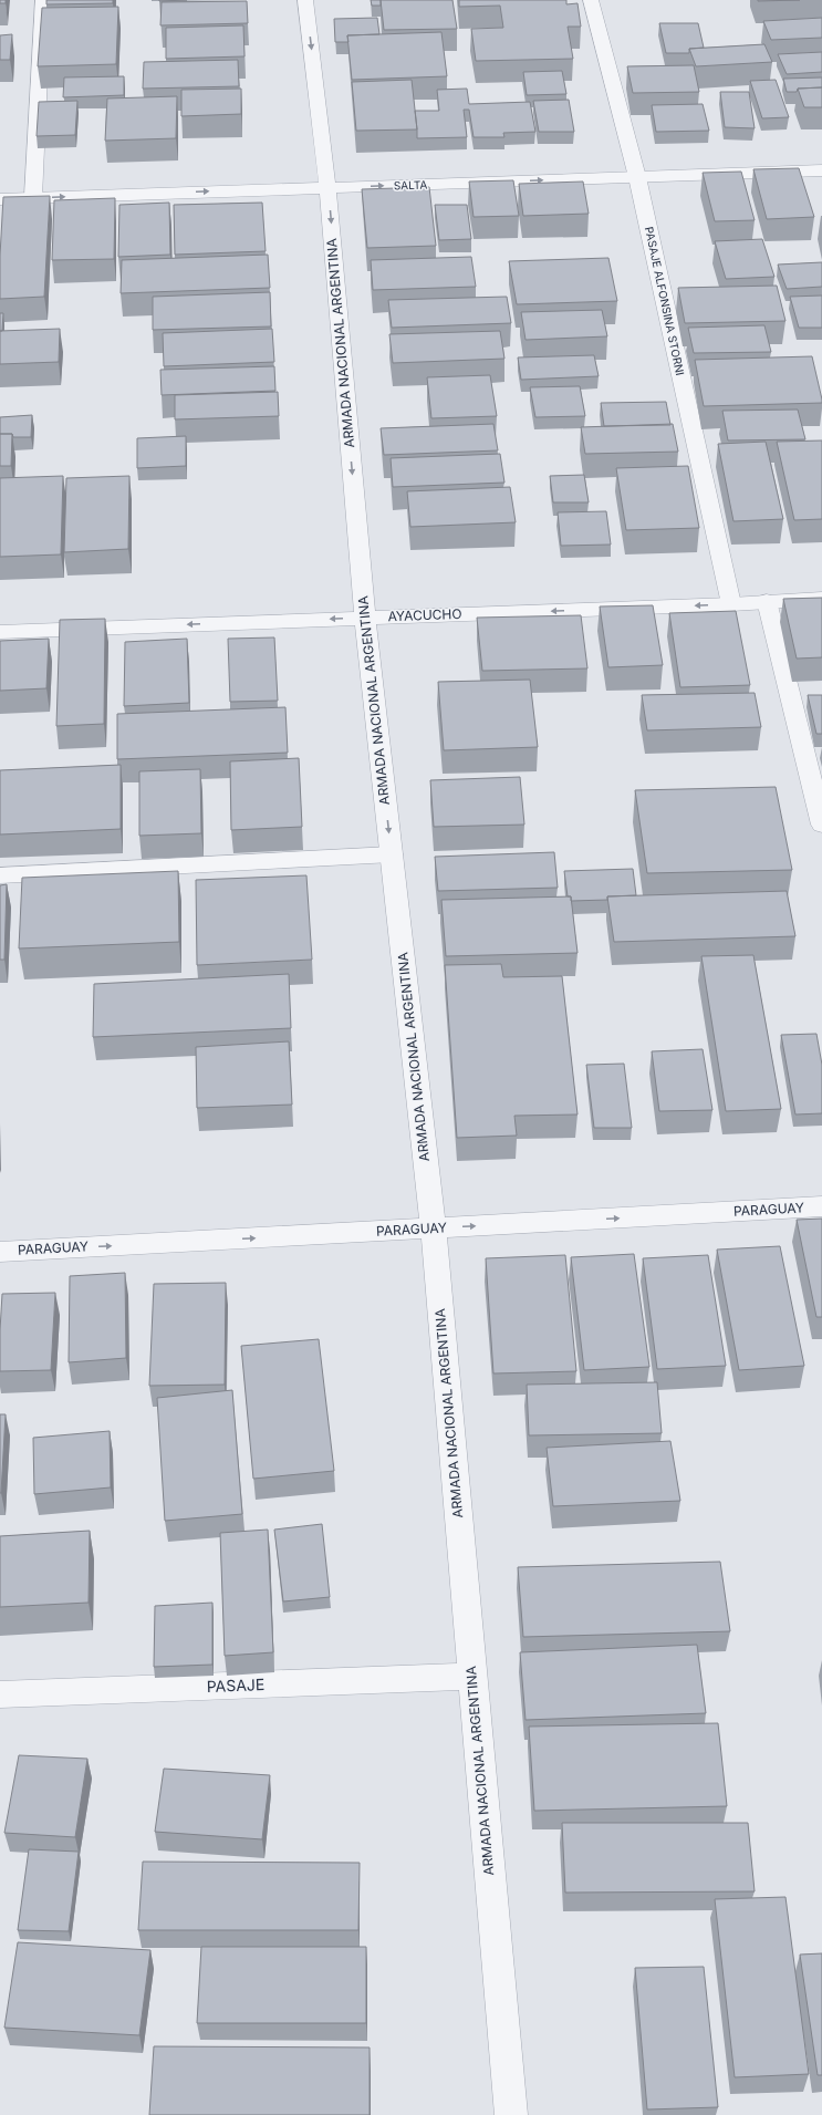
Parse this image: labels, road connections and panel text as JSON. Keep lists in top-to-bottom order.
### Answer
{
  "streets": {
    "street": [
      "SALTA",
      "PASAJE ALFONSINA STORNI",
      "ARMADA NACIONAL ARGENTINA",
      "AYACUCHO",
      "PARAGUAY",
      "PASAJE"
    ]
  },
  "crossings": [
    ["SALTA", "PASAJE ALFONSINA STORNI"],
    ["SALTA", "ARMADA NACIONAL ARGENTINA"],
    ["PASAJE ALFONSINA STORNI", "AYACUCHO"],
    ["ARMADA NACIONAL ARGENTINA", "AYACUCHO"],
    ["ARMADA NACIONAL ARGENTINA", "PARAGUAY"],
    ["ARMADA NACIONAL ARGENTINA", "PASAJE"]
  ],
  "one_way": [
    "SALTA",
    "ARMADA NACIONAL ARGENTINA",
    "AYACUCHO",
    "PARAGUAY"
  ]
}
